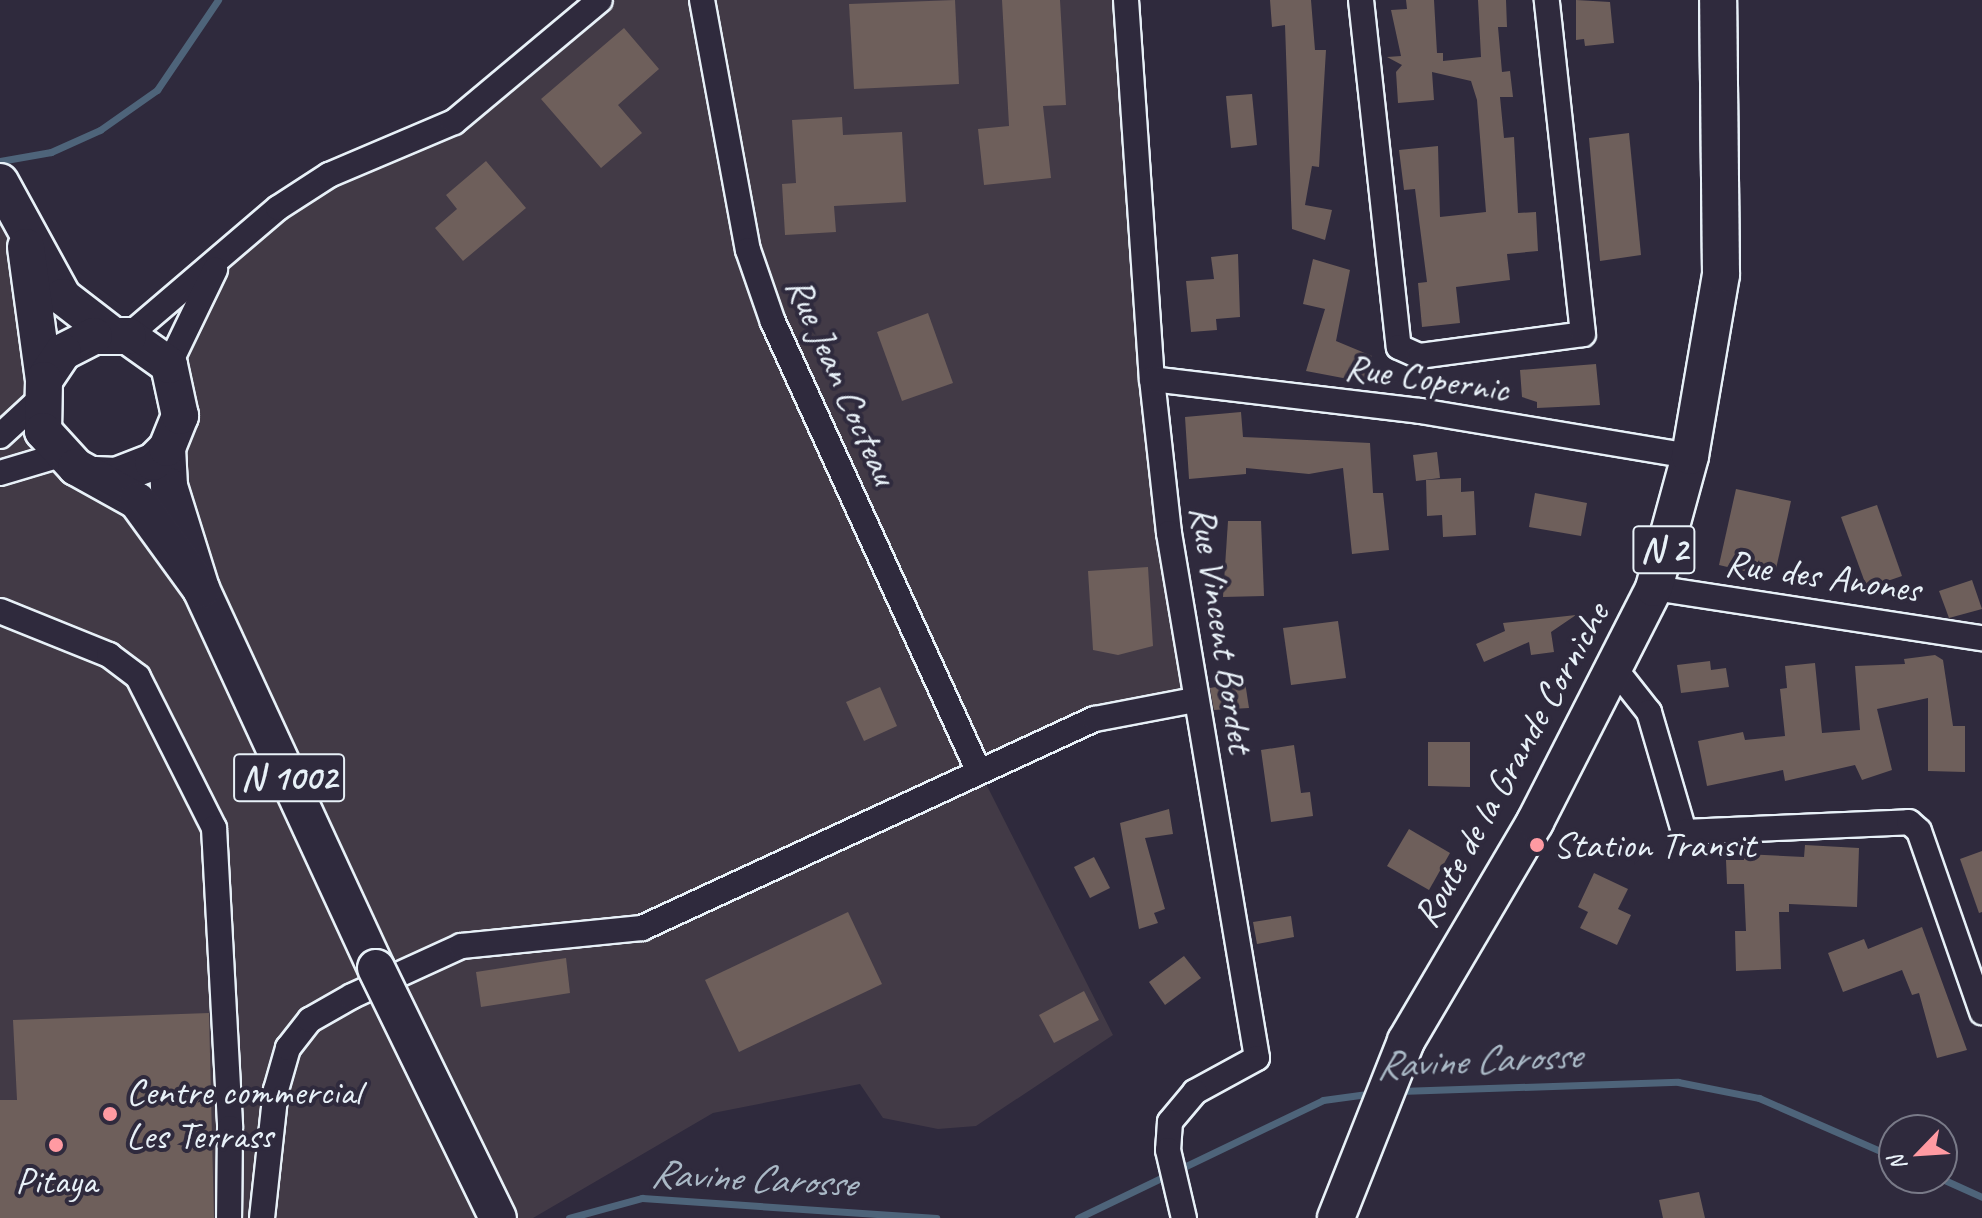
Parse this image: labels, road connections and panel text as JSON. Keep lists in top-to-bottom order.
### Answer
{
  "streets": {
    "main road": ["N 2", "Route de la Grande Corniche", "N 1002"],
    "street": [
      "Rue Copernic",
      "Rue Jean Cocteau",
      "Rue des Anones",
      "Rue Vincent Bordet"
    ]
  },
  "crossings": [
    ["Rue Copernic", "Rue Vincent Bordet"],
    ["Rue Copernic", "Route de la Grande Corniche"],
    ["Rue des Anones", "Route de la Grande Corniche"]
  ],
  "water": ["Ravine Carosse"],
  "places": ["Station Transit", "Centre commercial Les Terrass", "Pitaya"],
  "north": "bottom left"
}
